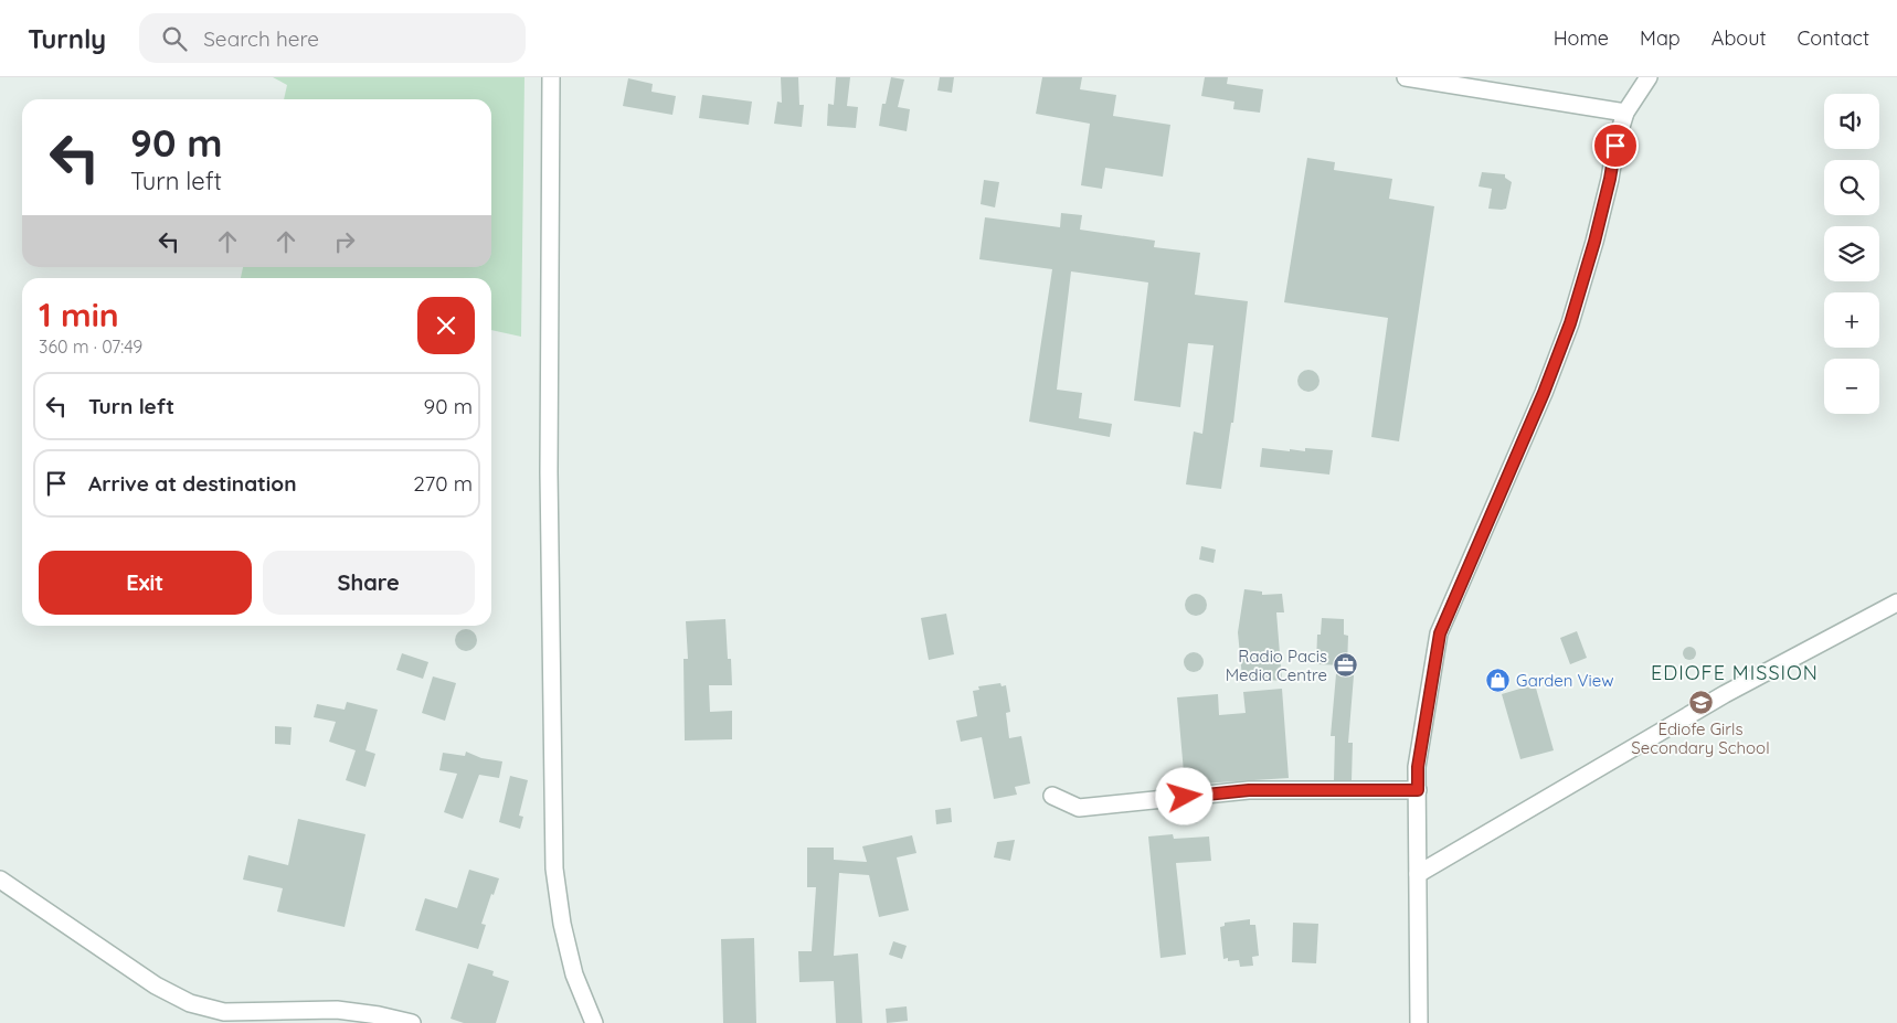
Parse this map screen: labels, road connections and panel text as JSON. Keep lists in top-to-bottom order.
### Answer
{
  "districts": ["EDIOFE MISSION"],
  "places": {
    "office": ["Radio Pacis Media Centre"],
    "shop": ["Garden View"],
    "school or university": ["Ediofe Girls Secondary School"]
  },
  "page": {
    "header": "Turnly",
    "search": "Search here",
    "nav": [
      "Home",
      "Map",
      "About",
      "Contact"
    ],
    "map_buttons": ["+", "−"],
    "turn": ["90 m", "Turn left"],
    "heading": ["1 min", "360 m · 07:49"],
    "list": [
      {
        "name": "Turn left",
        "value": "90 m"
      },
      {
        "name": "Arrive at destination",
        "value": "270 m"
      }
    ],
    "buttons": ["Exit", "Share"]
  }
}
